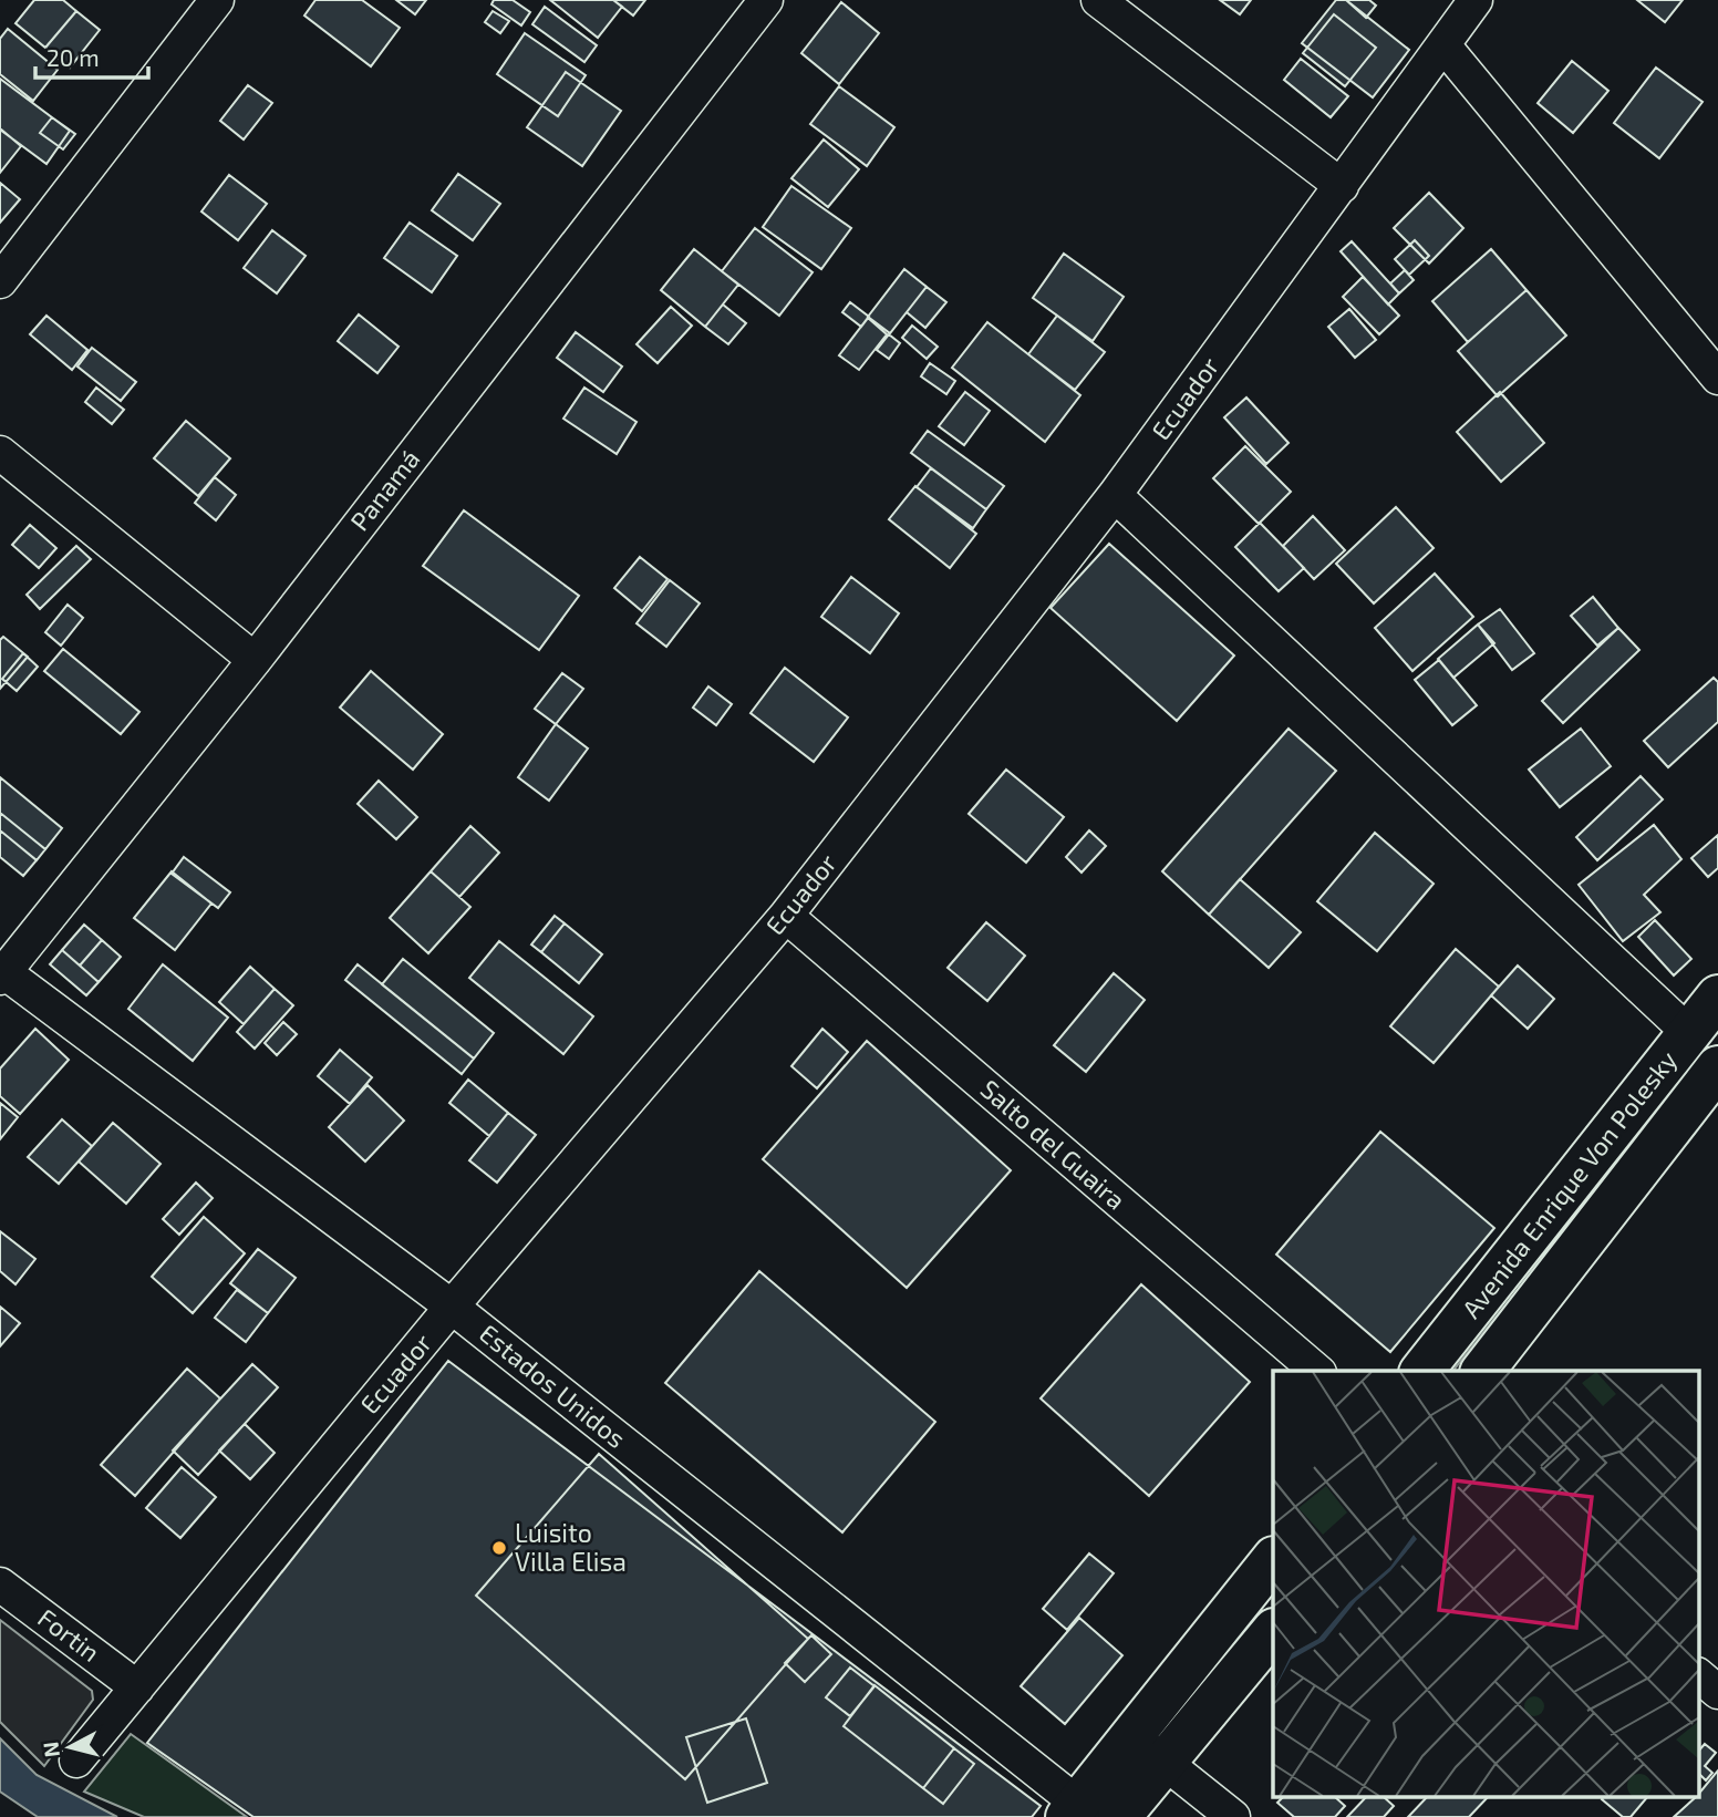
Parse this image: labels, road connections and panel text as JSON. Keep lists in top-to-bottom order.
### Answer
{
  "streets": {
    "main road": ["Avenida Enrique Von Polesky"],
    "street": [
      "Ecuador",
      "Panamá",
      "Salto del Guaira",
      "Estados Unidos",
      "Fortin"
    ]
  },
  "crossings": [
    ["Ecuador", "Salto del Guaira"],
    ["Ecuador", "Estados Unidos"],
    ["Ecuador", "Fortin"],
    ["Panamá", "Estados Unidos"]
  ],
  "places": ["Luisito Villa Elisa"],
  "scale_bar": "20 m",
  "north": "left"
}
